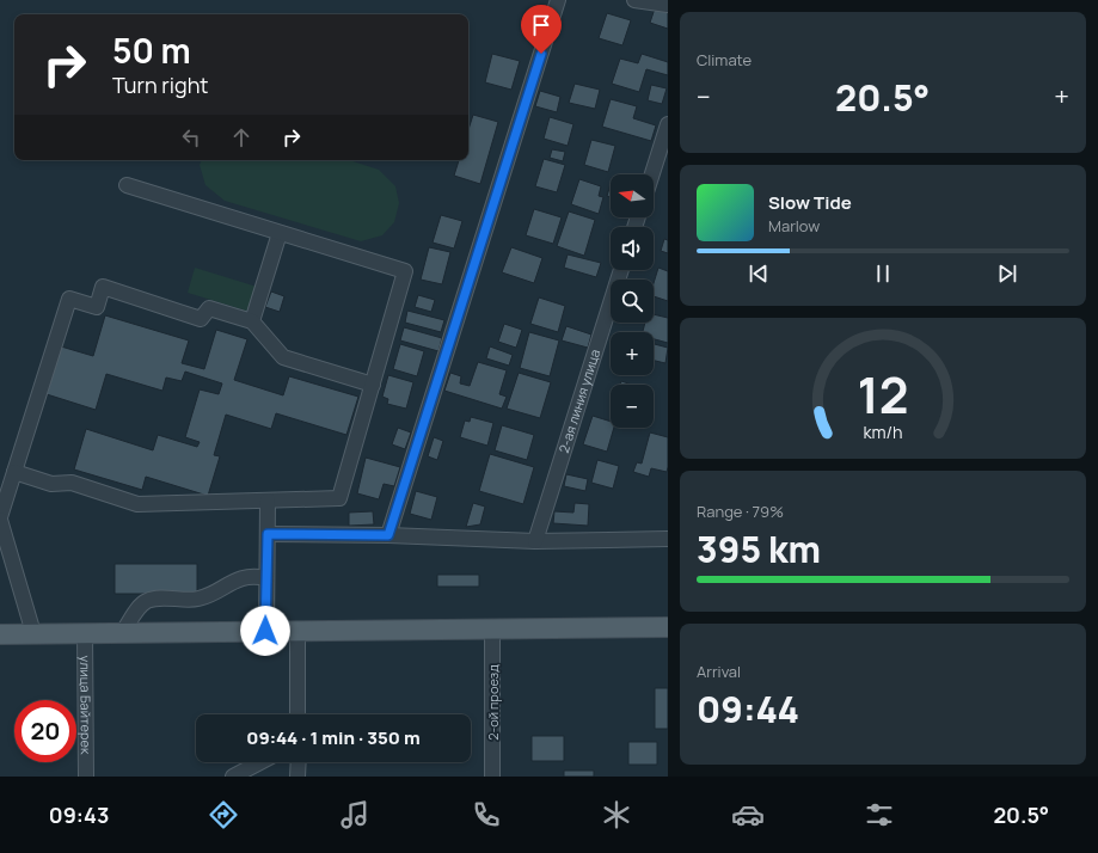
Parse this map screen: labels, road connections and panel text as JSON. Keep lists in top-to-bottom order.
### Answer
{
  "streets": {
    "street": ["2-ая линия улица", "2-ой проезд", "улица Байтерек"]
  },
  "north": "left",
  "page": {
    "tile": [
      "Climate",
      ["Range · 79%", "395 km"],
      ["Arrival", "09:44"]
    ],
    "turn": ["50 m", "Turn right"],
    "heat": ["−", "20.5°", "+"],
    "map_buttons": ["+", "−"],
    "song": ["Slow Tide", "Marlow"],
    "limit": "20",
    "trip": "09:44 · 1 min · 350 m",
    "tabs": ["09:43", "20.5°"],
    "gauge": ["12", "km/h"]
  }
}
